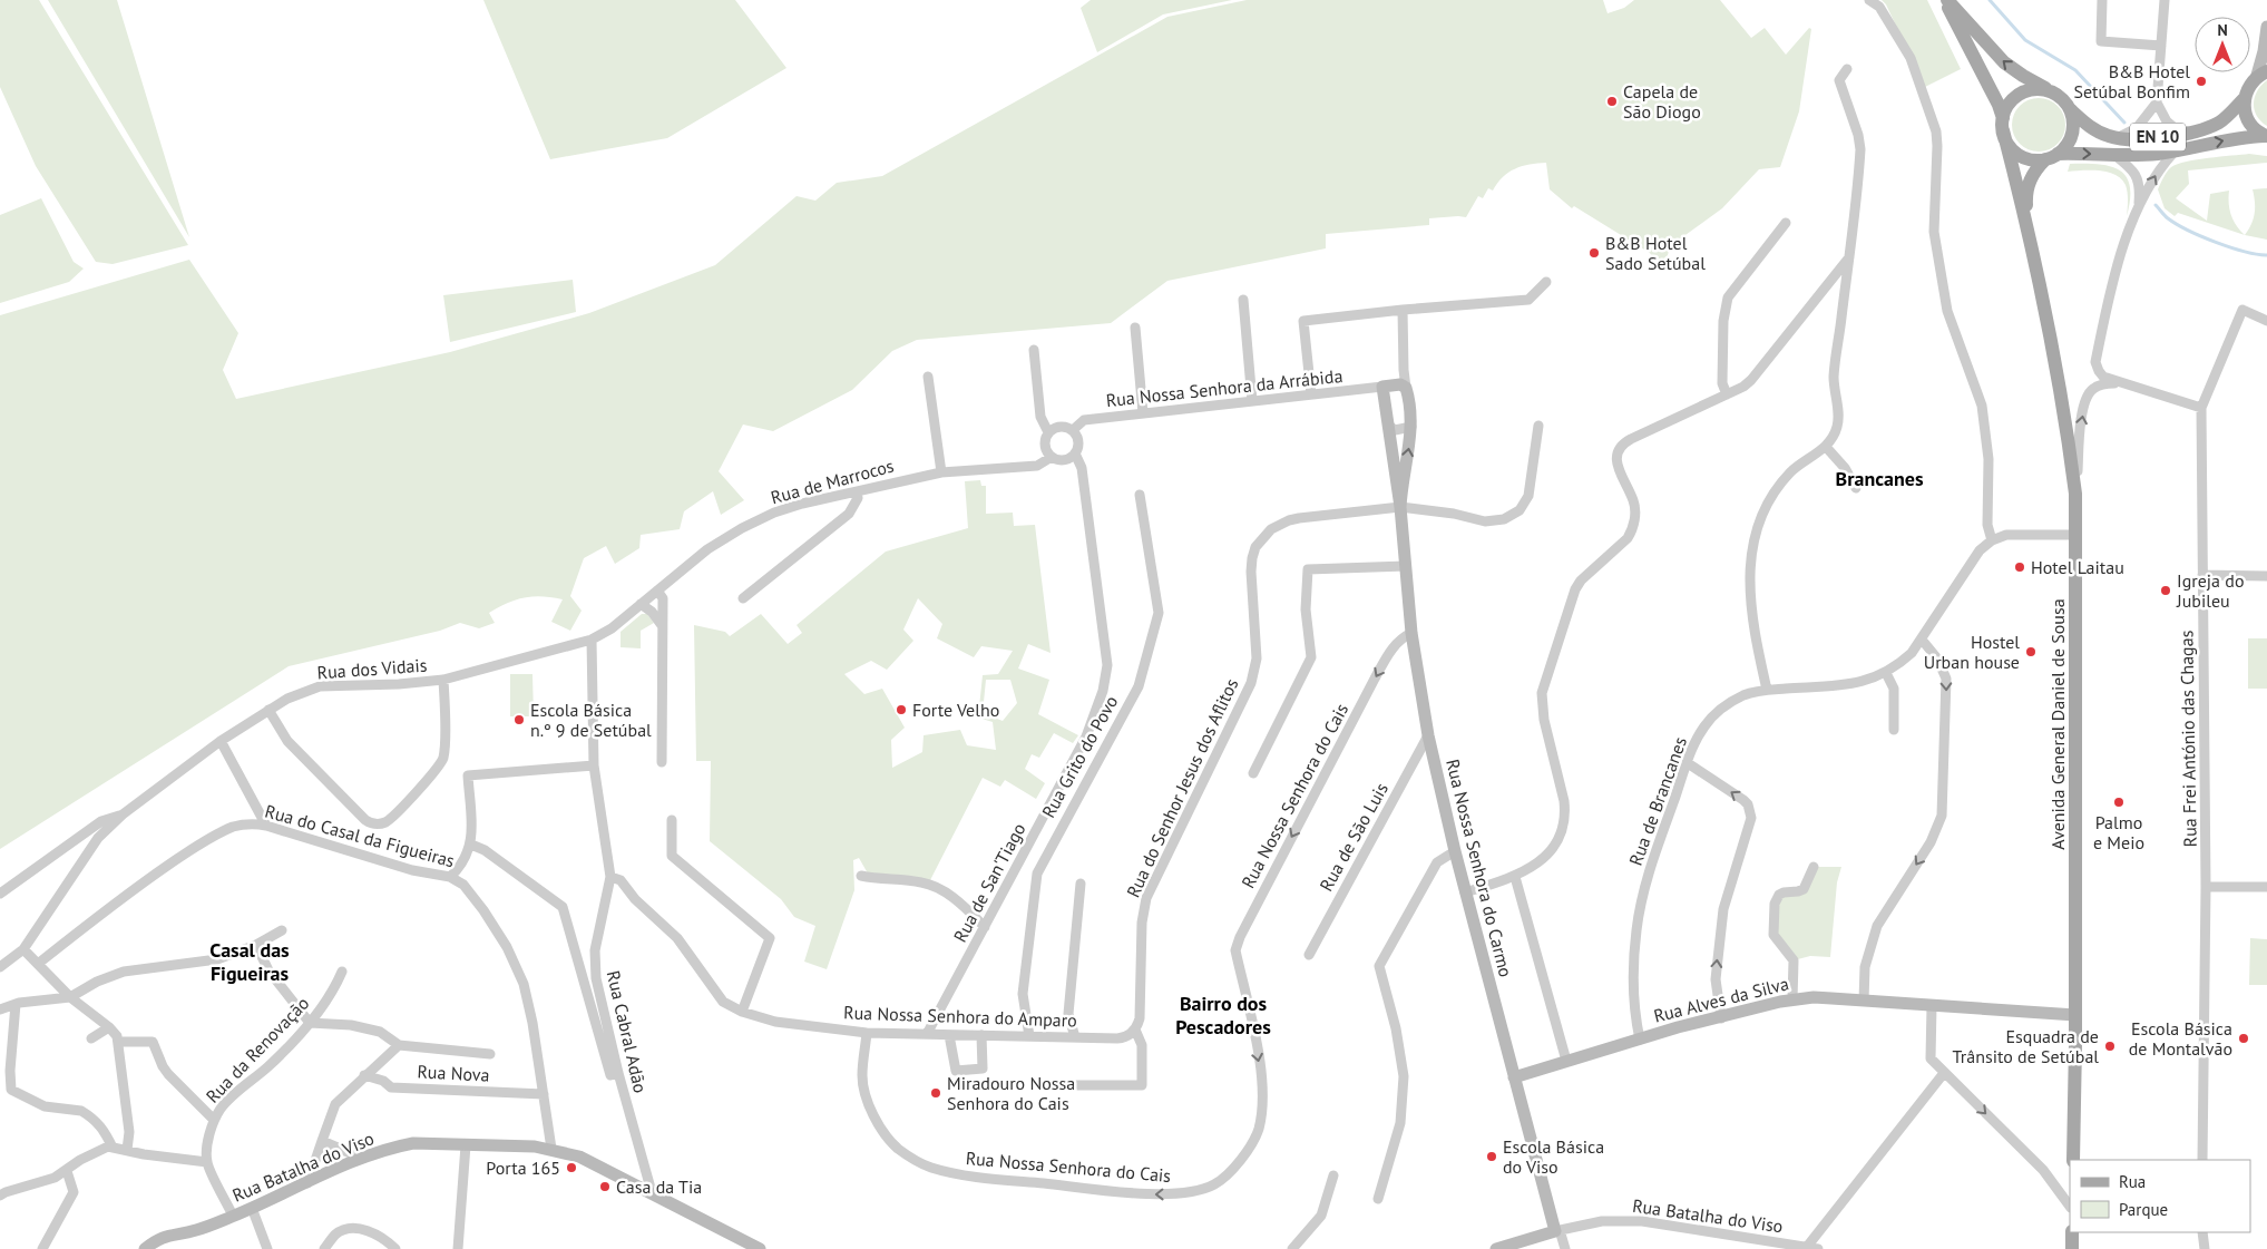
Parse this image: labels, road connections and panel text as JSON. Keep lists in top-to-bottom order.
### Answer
{
  "streets": {
    "main road": ["EN 10", "Avenida General Daniel de Sousa"],
    "street": [
      "Rua Nossa Senhora da Arrábida",
      "Rua de Marrocos",
      "Rua dos Vidais",
      "Rua Frei António das Chagas",
      "Rua Grito do Povo",
      "Rua do Senhor Jesus dos Aflitos",
      "Rua Nossa Senhora do Cais",
      "Rua de Brancanes",
      "Rua do Casal da Figueiras",
      "Rua de São Luis",
      "Rua Nossa Senhora do Carmo",
      "Rua de San'Tiago",
      "Rua Alves da Silva",
      "Rua Nossa Senhora do Amparo",
      "Rua Cabral Adão",
      "Rua da Renovação",
      "Rua Nova",
      "Rua Batalha do Viso"
    ]
  },
  "crossings": [
    ["Rua Nossa Senhora da Arrábida", "Rua de Marrocos"],
    ["Rua Nossa Senhora da Arrábida", "Rua de San'Tiago"],
    ["Rua de Marrocos", "Rua dos Vidais"],
    ["Rua de Marrocos", "Rua de San'Tiago"],
    ["Rua de Marrocos", "Rua Cabral Adão"],
    ["Rua dos Vidais", "Rua Cabral Adão"],
    ["Avenida General Daniel de Sousa", "Rua Alves da Silva"],
    ["Rua Grito do Povo", "Rua Nossa Senhora do Amparo"],
    ["Rua do Senhor Jesus dos Aflitos", "Rua Nossa Senhora do Carmo"],
    ["Rua do Senhor Jesus dos Aflitos", "Rua Nossa Senhora do Amparo"],
    ["Rua Nossa Senhora do Cais", "Rua Nossa Senhora do Carmo"],
    ["Rua Nossa Senhora do Cais", "Rua Nossa Senhora do Amparo"],
    ["Rua de Brancanes", "Rua Alves da Silva"],
    ["Rua do Casal da Figueiras", "Rua Nova"],
    ["Rua do Casal da Figueiras", "Rua Batalha do Viso"],
    ["Rua de São Luis", "Rua Nossa Senhora do Carmo"],
    ["Rua Nossa Senhora do Carmo", "Rua Alves da Silva"],
    ["Rua Nossa Senhora do Carmo", "Rua Batalha do Viso"],
    ["Rua de San'Tiago", "Rua Nossa Senhora do Amparo"],
    ["Rua Nossa Senhora do Amparo", "Rua Cabral Adão"],
    ["Rua Cabral Adão", "Rua Batalha do Viso"]
  ],
  "districts": ["Brancanes", "Casal das Figueiras", "Bairro dos Pescadores"],
  "places": [
    "B&B Hotel Setúbal Bonfim",
    "Capela de São Diogo",
    "B&B Hotel Sado Setúbal",
    "Hotel Laitau",
    "Igreja do Jubileu",
    "Hostel Urban house",
    "Forte Velho",
    "Escola Básica n.º 9 de Setúbal",
    "Palmo e Meio",
    "Escola Básica de Montalvão",
    "Esquadra de Trânsito de Setúbal",
    "Miradouro Nossa Senhora do Cais",
    "Escola Básica do Viso",
    "Porta 165",
    "Casa da Tia"
  ],
  "legend": ["Rua", "Parque"],
  "north": "top"
}
